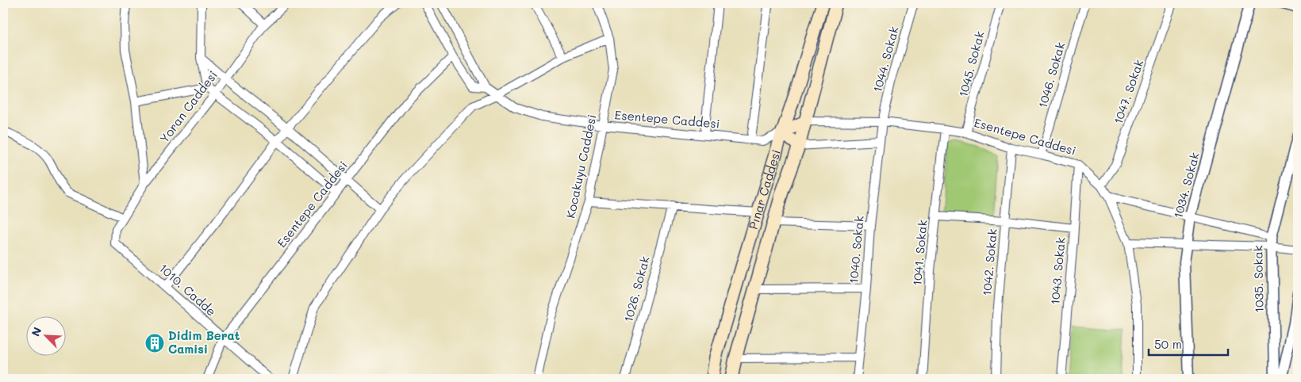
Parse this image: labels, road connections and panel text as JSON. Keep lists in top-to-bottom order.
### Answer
{
  "streets": {
    "main road": ["Pınar Caddesi"],
    "street": [
      "1044. Sokak",
      "1045. Sokak",
      "1046. Sokak",
      "1047. Sokak",
      "Yoran Caddesi",
      "Esentepe Caddesi",
      "Kocakuyu Caddesi",
      "1034. Sokak",
      "1040. Sokak",
      "1041. Sokak",
      "1042. Sokak",
      "1043. Sokak",
      "1035. Sokak",
      "1026. Sokak",
      "1010. Cadde"
    ]
  },
  "crossings": [
    ["1044. Sokak", "Esentepe Caddesi"],
    ["1044. Sokak", "1040. Sokak"],
    ["1045. Sokak", "Esentepe Caddesi"],
    ["1046. Sokak", "Esentepe Caddesi"],
    ["1047. Sokak", "Esentepe Caddesi"],
    ["Yoran Caddesi", "1010. Cadde"],
    ["Esentepe Caddesi", "Kocakuyu Caddesi"],
    ["Esentepe Caddesi", "Pınar Caddesi"],
    ["Esentepe Caddesi", "1040. Sokak"],
    ["Esentepe Caddesi", "1041. Sokak"],
    ["Esentepe Caddesi", "1042. Sokak"],
    ["Esentepe Caddesi", "1043. Sokak"],
    ["Esentepe Caddesi", "1010. Cadde"]
  ],
  "places": {
    "building": ["Didim Berat Camisi"]
  },
  "scale_bar": "50 m",
  "north": "top left"
}
